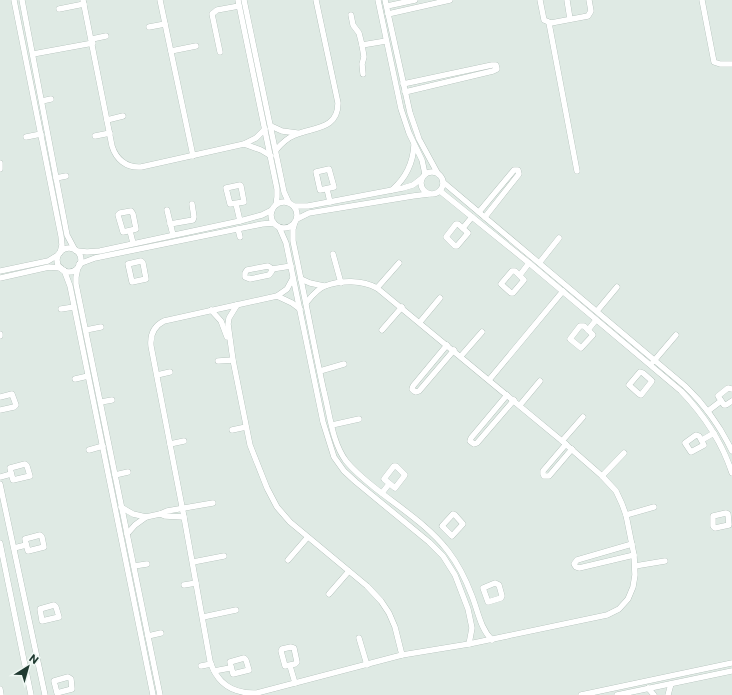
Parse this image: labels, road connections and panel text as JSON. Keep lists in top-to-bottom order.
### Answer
{
  "north": "top right"
}
